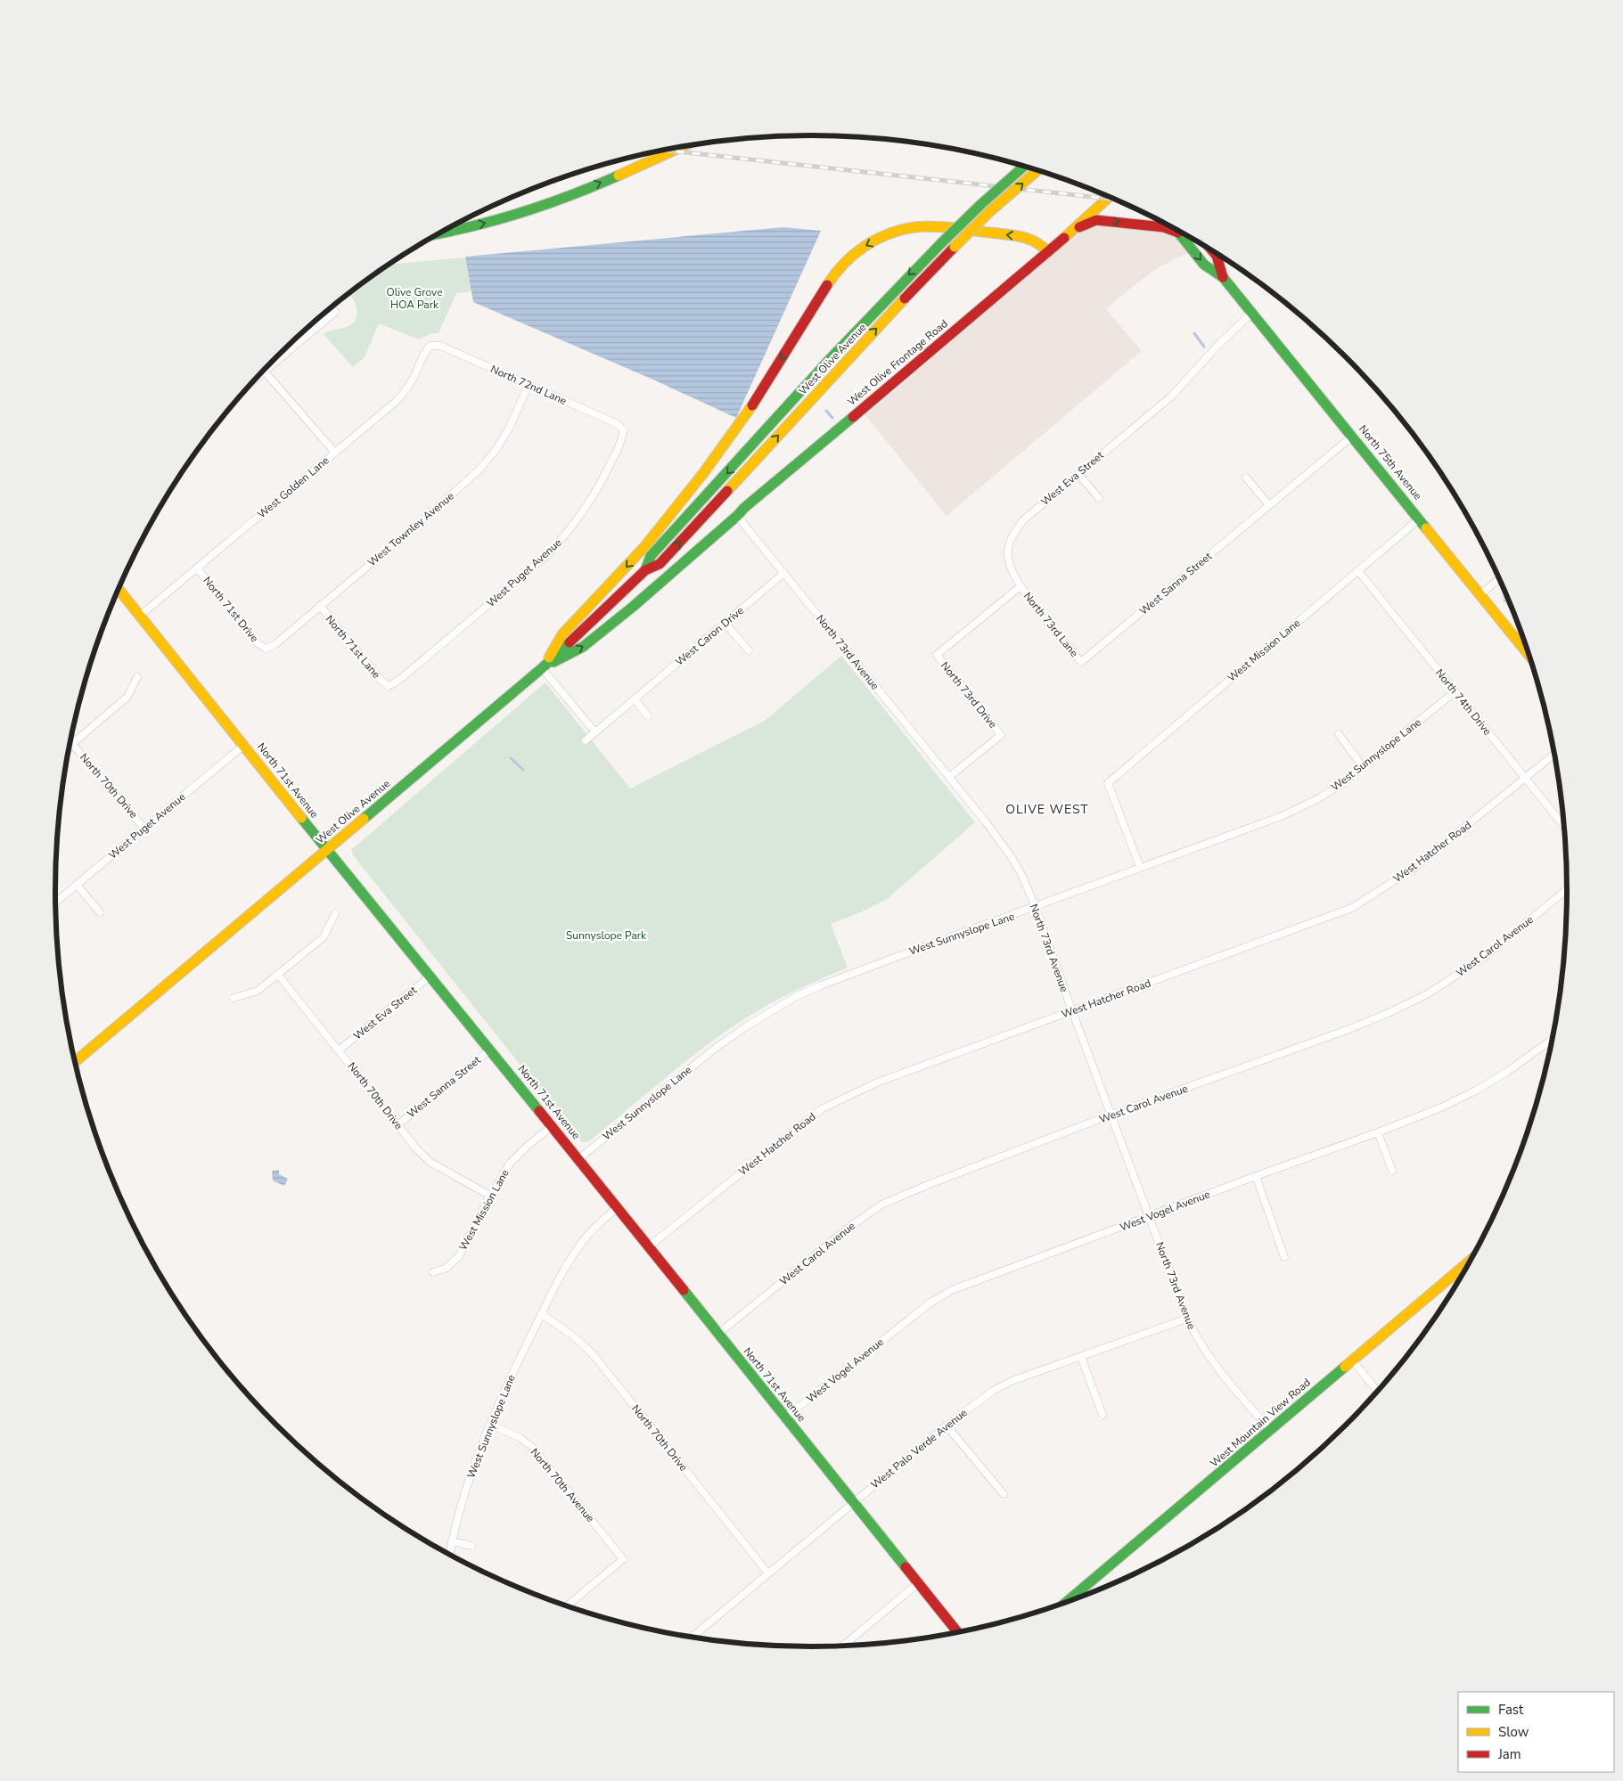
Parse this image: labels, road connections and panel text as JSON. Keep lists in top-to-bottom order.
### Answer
{
  "streets": {
    "main road": [
      "West Olive Avenue",
      "West Olive Frontage Road",
      "North 75th Avenue",
      "North 71st Avenue",
      "West Mountain View Road"
    ],
    "street": [
      "North 72nd Lane",
      "West Eva Street",
      "West Golden Lane",
      "West Townley Avenue",
      "West Puget Avenue",
      "West Sanna Street",
      "North 71st Drive",
      "North 73rd Lane",
      "West Caron Drive",
      "North 71st Lane",
      "West Mission Lane",
      "North 73rd Avenue",
      "North 73rd Drive",
      "North 74th Drive",
      "West Sunnyslope Lane",
      "North 70th Drive",
      "West Hatcher Road",
      "West Carol Avenue",
      "West Vogel Avenue",
      "West Palo Verde Avenue",
      "North 70th Avenue"
    ]
  },
  "crossings": [
    ["West Olive Avenue", "West Olive Frontage Road"],
    ["West Olive Avenue", "North 71st Avenue"],
    ["West Olive Frontage Road", "North 73rd Avenue"],
    ["North 72nd Lane", "West Golden Lane"],
    ["North 72nd Lane", "West Townley Avenue"],
    ["North 72nd Lane", "West Puget Avenue"],
    ["North 75th Avenue", "West Eva Street"],
    ["North 75th Avenue", "West Sanna Street"],
    ["North 75th Avenue", "West Mission Lane"],
    ["West Eva Street", "North 73rd Lane"],
    ["West Eva Street", "North 73rd Drive"],
    ["West Eva Street", "North 71st Avenue"],
    ["West Eva Street", "North 70th Drive"],
    ["West Golden Lane", "North 71st Drive"],
    ["West Golden Lane", "North 71st Avenue"],
    ["West Townley Avenue", "North 71st Drive"],
    ["West Townley Avenue", "North 71st Lane"],
    ["West Puget Avenue", "North 71st Lane"],
    ["West Puget Avenue", "North 71st Avenue"],
    ["West Puget Avenue", "North 70th Drive"],
    ["West Sanna Street", "North 73rd Lane"],
    ["West Sanna Street", "North 71st Avenue"],
    ["West Sanna Street", "North 70th Drive"],
    ["North 73rd Lane", "North 73rd Drive"],
    ["West Caron Drive", "North 73rd Avenue"],
    ["West Mission Lane", "North 74th Drive"],
    ["West Mission Lane", "West Sunnyslope Lane"],
    ["West Mission Lane", "North 71st Avenue"],
    ["West Mission Lane", "North 70th Drive"],
    ["North 73rd Avenue", "North 73rd Drive"],
    ["North 73rd Avenue", "West Sunnyslope Lane"],
    ["North 73rd Avenue", "West Hatcher Road"],
    ["North 73rd Avenue", "West Carol Avenue"],
    ["North 73rd Avenue", "West Vogel Avenue"],
    ["North 73rd Avenue", "West Mountain View Road"],
    ["North 73rd Avenue", "West Palo Verde Avenue"],
    ["North 74th Drive", "West Sunnyslope Lane"],
    ["North 74th Drive", "West Hatcher Road"],
    ["West Sunnyslope Lane", "North 71st Avenue"],
    ["West Sunnyslope Lane", "North 70th Drive"],
    ["West Sunnyslope Lane", "North 70th Avenue"],
    ["North 71st Avenue", "West Hatcher Road"],
    ["North 71st Avenue", "West Carol Avenue"],
    ["North 71st Avenue", "West Vogel Avenue"],
    ["North 71st Avenue", "West Palo Verde Avenue"],
    ["North 70th Drive", "West Palo Verde Avenue"]
  ],
  "districts": ["OLIVE WEST"],
  "parks": ["Olive Grove HOA Park", "Sunnyslope Park"],
  "legend": ["Fast", "Slow", "Jam"]
}
